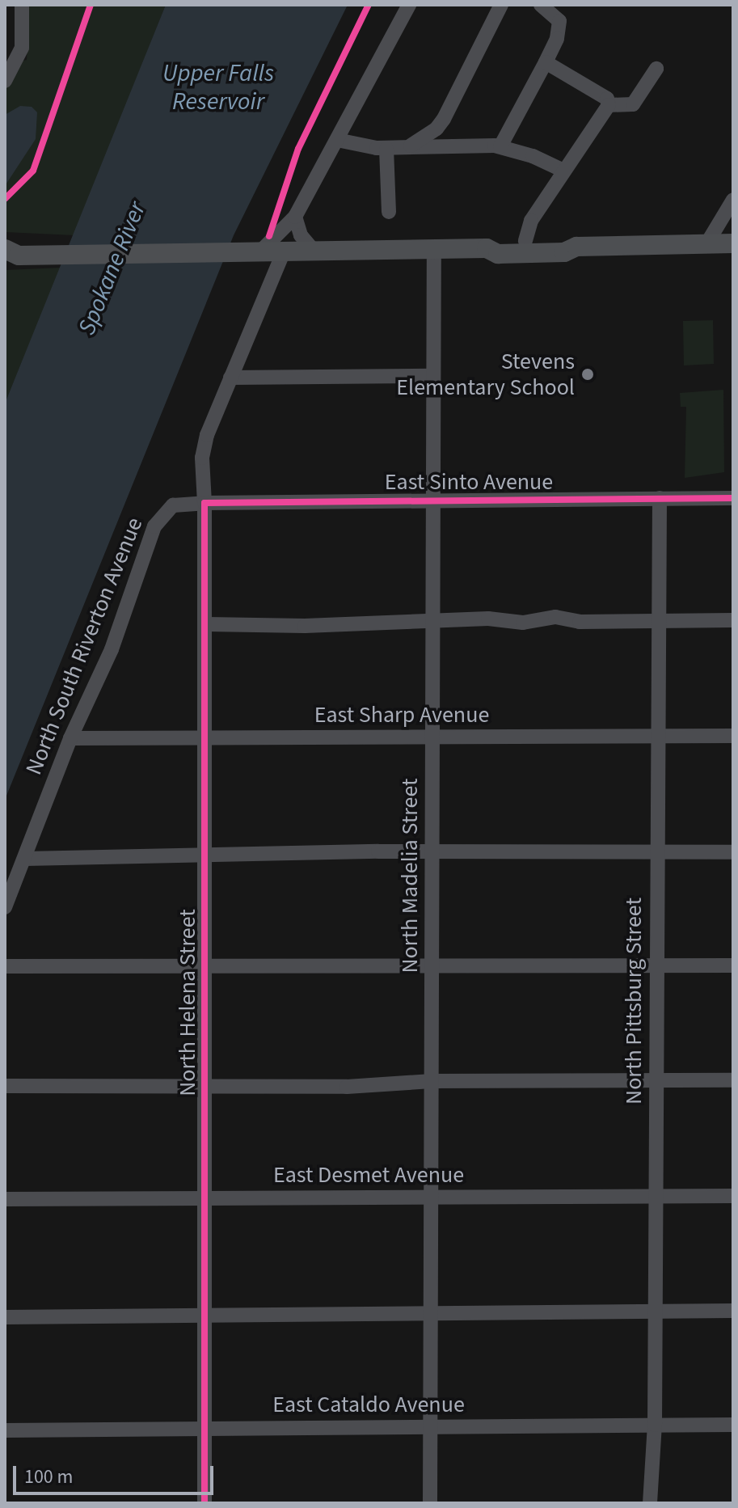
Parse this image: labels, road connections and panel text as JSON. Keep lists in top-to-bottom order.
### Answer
{
  "streets": {
    "street": [
      "East Sinto Avenue",
      "North South Riverton Avenue",
      "East Sharp Avenue",
      "North Madelia Street",
      "North Pittsburg Street",
      "North Helena Street",
      "East Desmet Avenue",
      "East Cataldo Avenue"
    ]
  },
  "crossings": [
    ["East Sinto Avenue", "North South Riverton Avenue"],
    ["East Sinto Avenue", "North Madelia Street"],
    ["East Sinto Avenue", "North Pittsburg Street"],
    ["East Sinto Avenue", "North Helena Street"],
    ["North South Riverton Avenue", "East Sharp Avenue"],
    ["North South Riverton Avenue", "North Helena Street"],
    ["East Sharp Avenue", "North Madelia Street"],
    ["East Sharp Avenue", "North Pittsburg Street"],
    ["East Sharp Avenue", "North Helena Street"],
    ["North Madelia Street", "East Desmet Avenue"],
    ["North Madelia Street", "East Cataldo Avenue"],
    ["North Pittsburg Street", "East Desmet Avenue"],
    ["North Pittsburg Street", "East Cataldo Avenue"],
    ["North Helena Street", "East Desmet Avenue"],
    ["North Helena Street", "East Cataldo Avenue"]
  ],
  "water": ["Upper Falls Reservoir", "Spokane River"],
  "places": ["Stevens Elementary School"],
  "scale_bar": "100 m"
}
